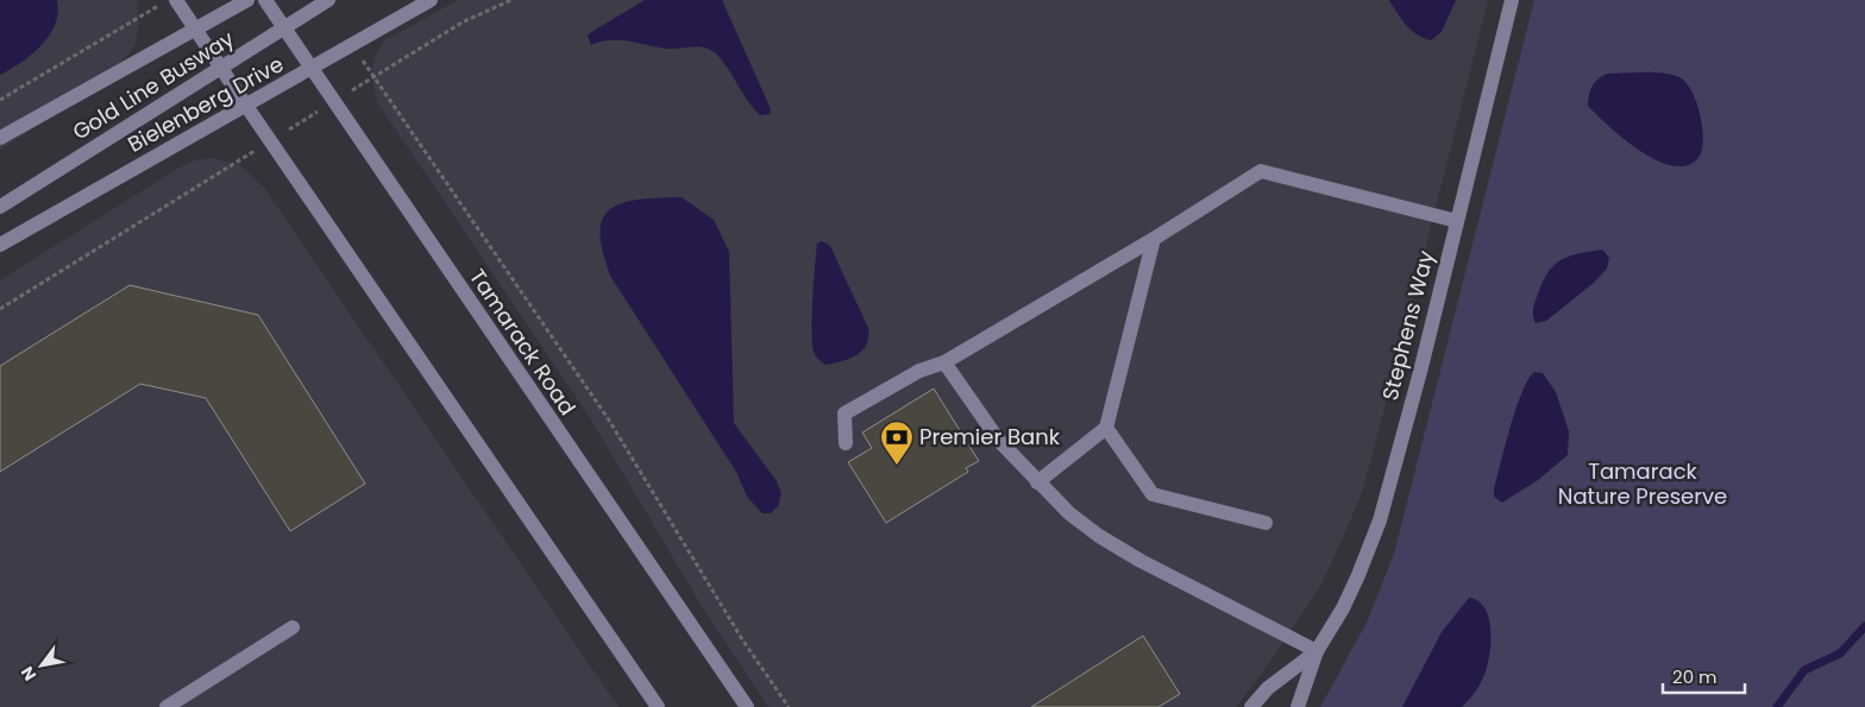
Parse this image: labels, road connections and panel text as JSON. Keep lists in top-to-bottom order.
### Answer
{
  "streets": {
    "street": [
      "Gold Line Busway",
      "Bielenberg Drive",
      "Stephens Way",
      "Tamarack Road"
    ]
  },
  "crossings": [
    ["Gold Line Busway", "Tamarack Road"],
    ["Bielenberg Drive", "Tamarack Road"]
  ],
  "parks": ["Tamarack Nature Preserve"],
  "places": {
    "bank": ["Premier Bank"]
  },
  "scale_bar": "20 m",
  "north": "bottom left"
}
